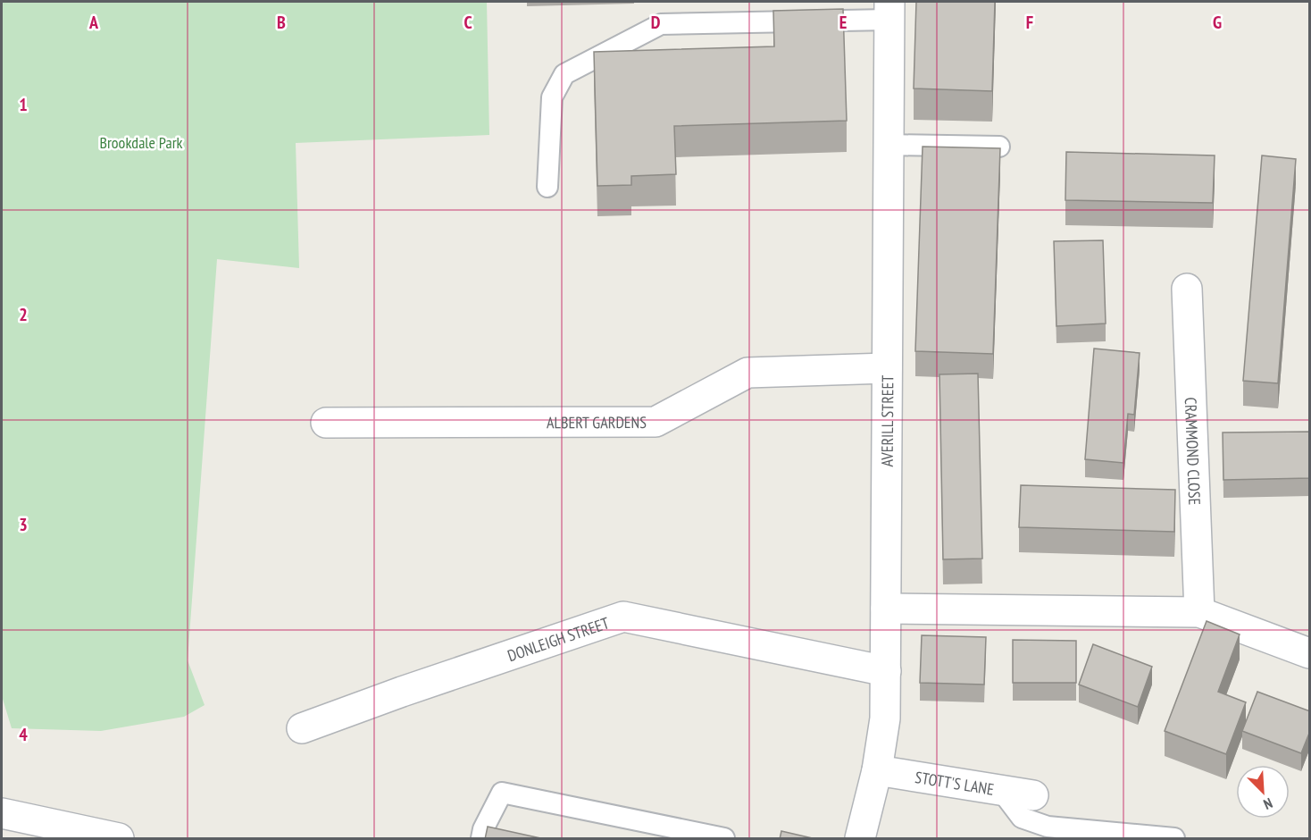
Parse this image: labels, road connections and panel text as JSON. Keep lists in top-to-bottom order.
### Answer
{
  "streets": {
    "street": [
      "ALBERT GARDENS",
      "AVERILL STREET",
      "CRAMMOND CLOSE",
      "DONLEIGH STREET",
      "STOTT'S LANE"
    ]
  },
  "crossings": [
    ["ALBERT GARDENS", "AVERILL STREET"],
    ["AVERILL STREET", "DONLEIGH STREET"],
    ["AVERILL STREET", "STOTT'S LANE"]
  ],
  "parks": ["Brookdale Park"],
  "north": "bottom right",
  "grid": {
    "columns": [
      "A",
      "B",
      "C",
      "D",
      "E",
      "F",
      "G"
    ],
    "rows": [
      "1",
      "2",
      "3",
      "4"
    ]
  }
}
